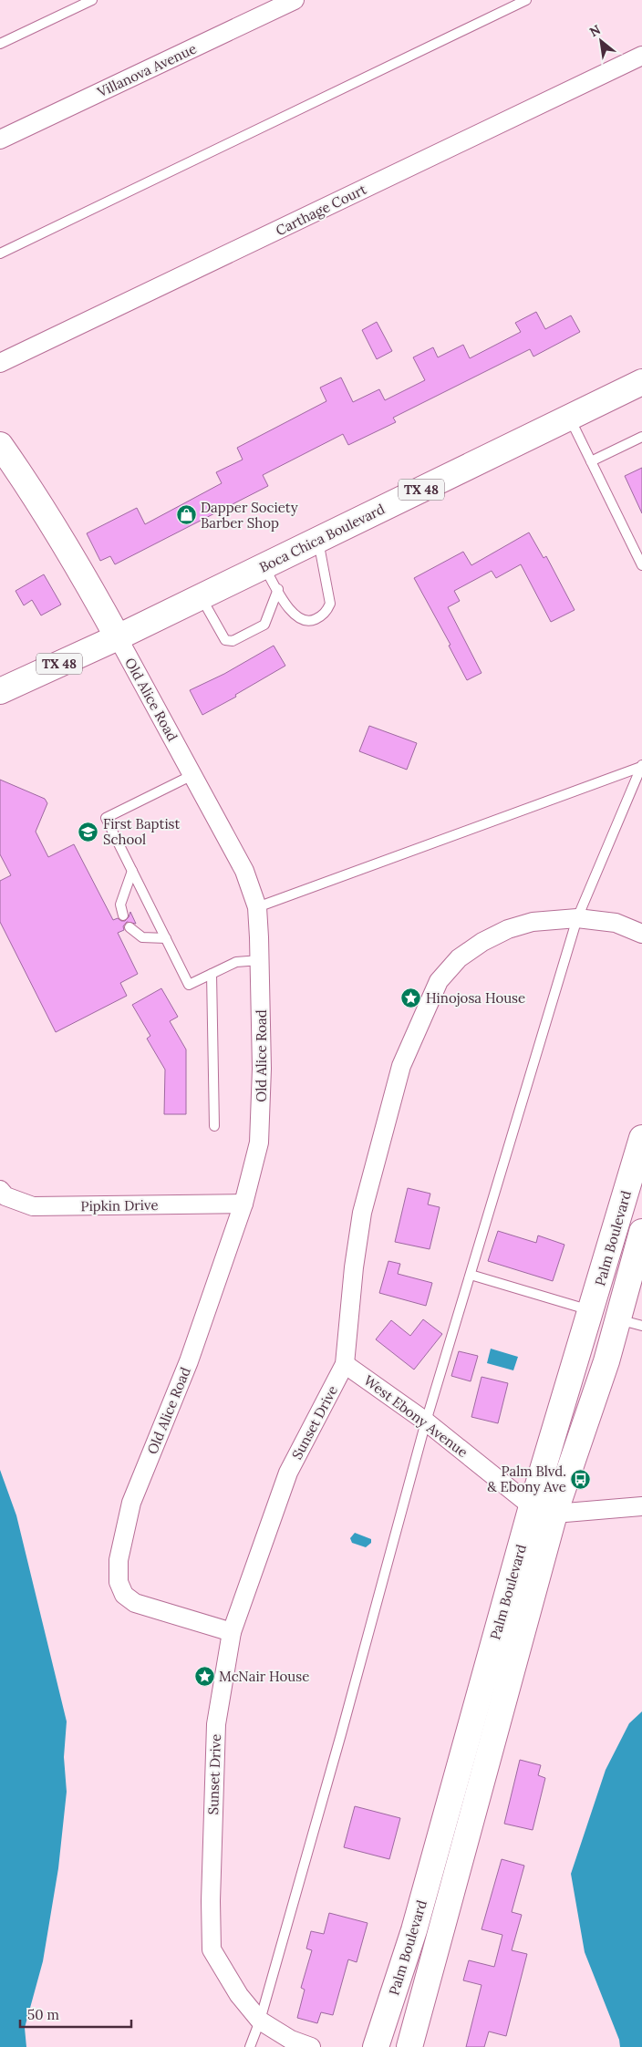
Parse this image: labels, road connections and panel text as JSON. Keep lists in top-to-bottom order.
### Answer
{
  "streets": {
    "main road": [
      "TX 48",
      "Boca Chica Boulevard",
      "Old Alice Road",
      "Palm Boulevard"
    ],
    "street": [
      "Villanova Avenue",
      "Carthage Court",
      "Pipkin Drive",
      "West Ebony Avenue",
      "Sunset Drive"
    ]
  },
  "crossings": [
    ["Boca Chica Boulevard", "Old Alice Road"],
    ["Old Alice Road", "Pipkin Drive"],
    ["Old Alice Road", "Sunset Drive"],
    ["Palm Boulevard", "West Ebony Avenue"],
    ["West Ebony Avenue", "Sunset Drive"]
  ],
  "places": {
    "shop": ["Dapper Society Barber Shop"],
    "school or university": ["First Baptist School"],
    "place": ["Hinojosa House", "McNair House"],
    "bus stop": ["Palm Blvd. & Ebony Ave"]
  },
  "scale_bar": "50 m",
  "north": "top left"
}
